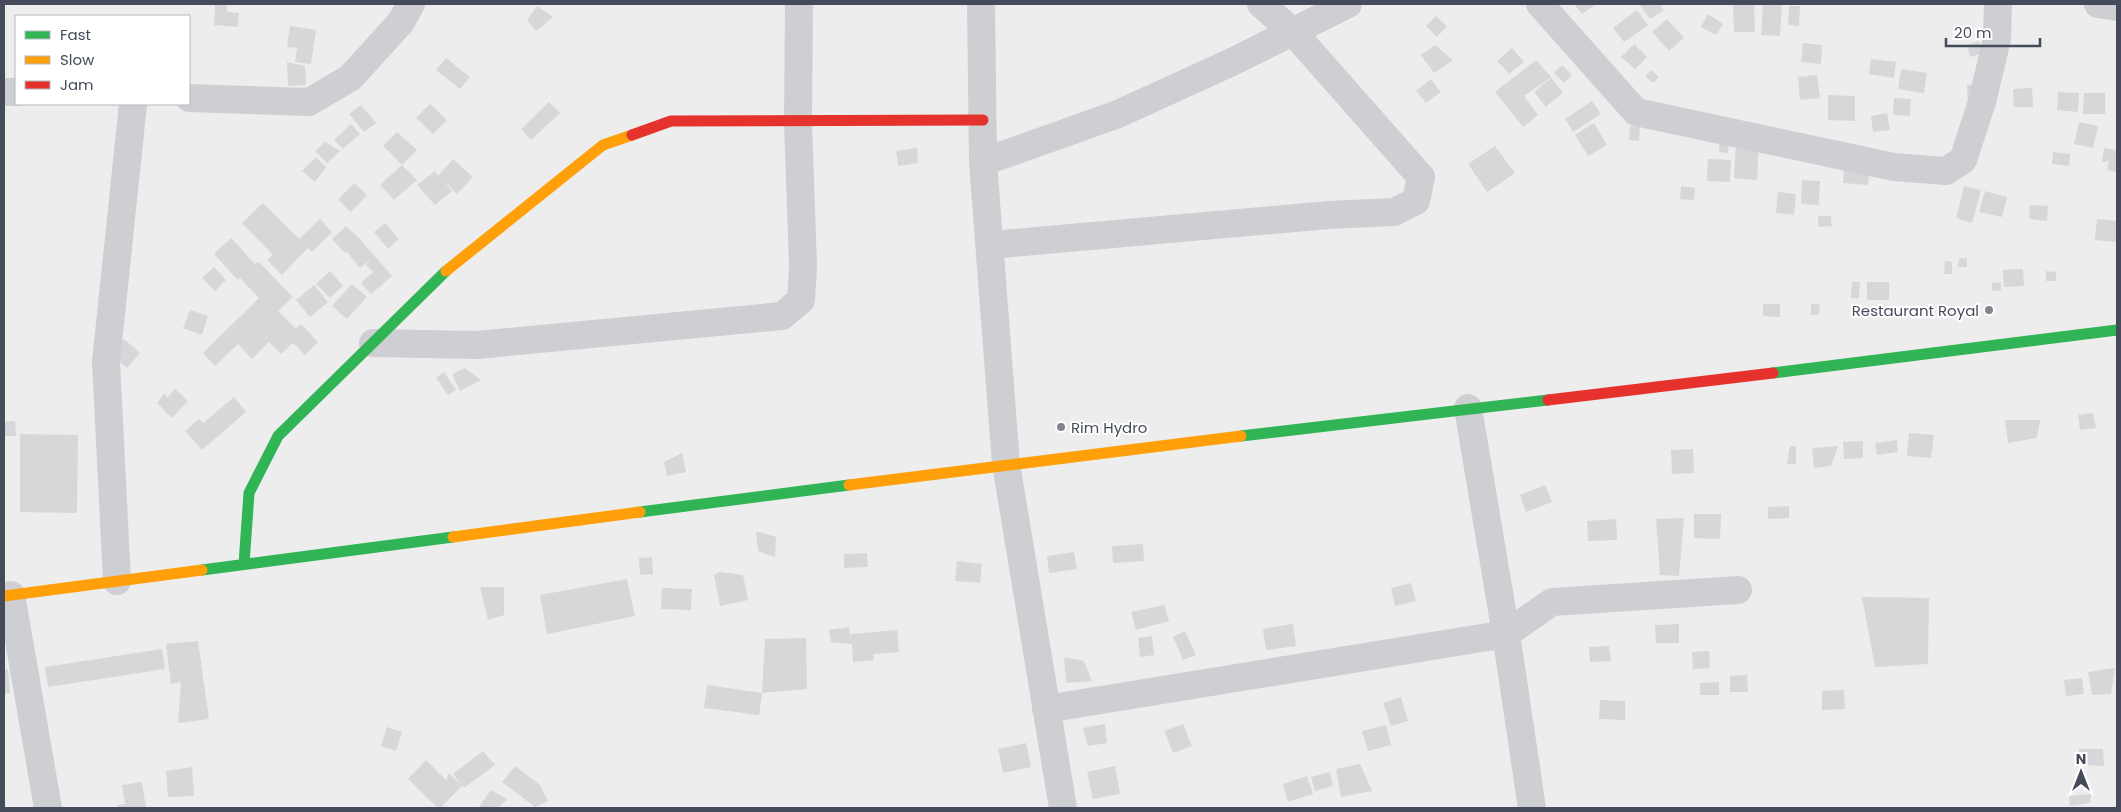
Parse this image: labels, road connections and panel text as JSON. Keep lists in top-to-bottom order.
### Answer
{
  "places": ["Restaurant Royal", "Rim Hydro"],
  "legend": ["Fast", "Slow", "Jam"],
  "scale_bar": "20 m",
  "north": "top"
}
